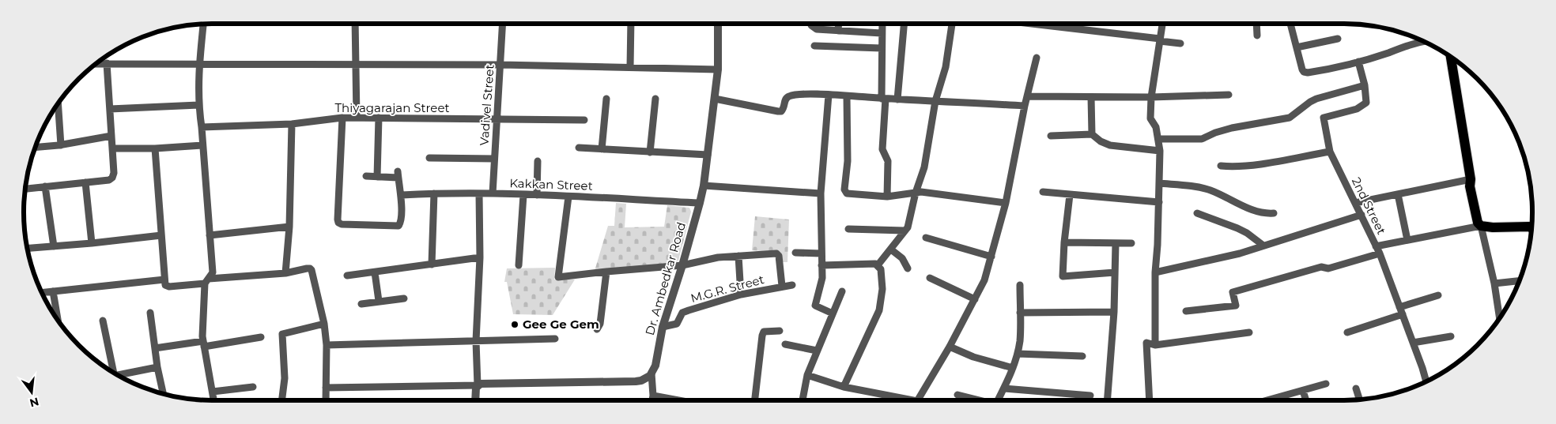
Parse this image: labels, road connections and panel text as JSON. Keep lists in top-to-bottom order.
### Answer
{
  "streets": {
    "street": [
      "Vadivel Street",
      "Thiyagarajan Street",
      "Kakkan Street",
      "2nd Street",
      "Dr. Ambedkar Road",
      "M.G.R. Street"
    ]
  },
  "crossings": [
    ["Vadivel Street", "Thiyagarajan Street"],
    ["Vadivel Street", "Kakkan Street"],
    ["Kakkan Street", "Dr. Ambedkar Road"],
    ["Kakkan Street", "M.G.R. Street"],
    ["Dr. Ambedkar Road", "M.G.R. Street"]
  ],
  "places": ["Gee Ge Gem"],
  "north": "bottom"
}
